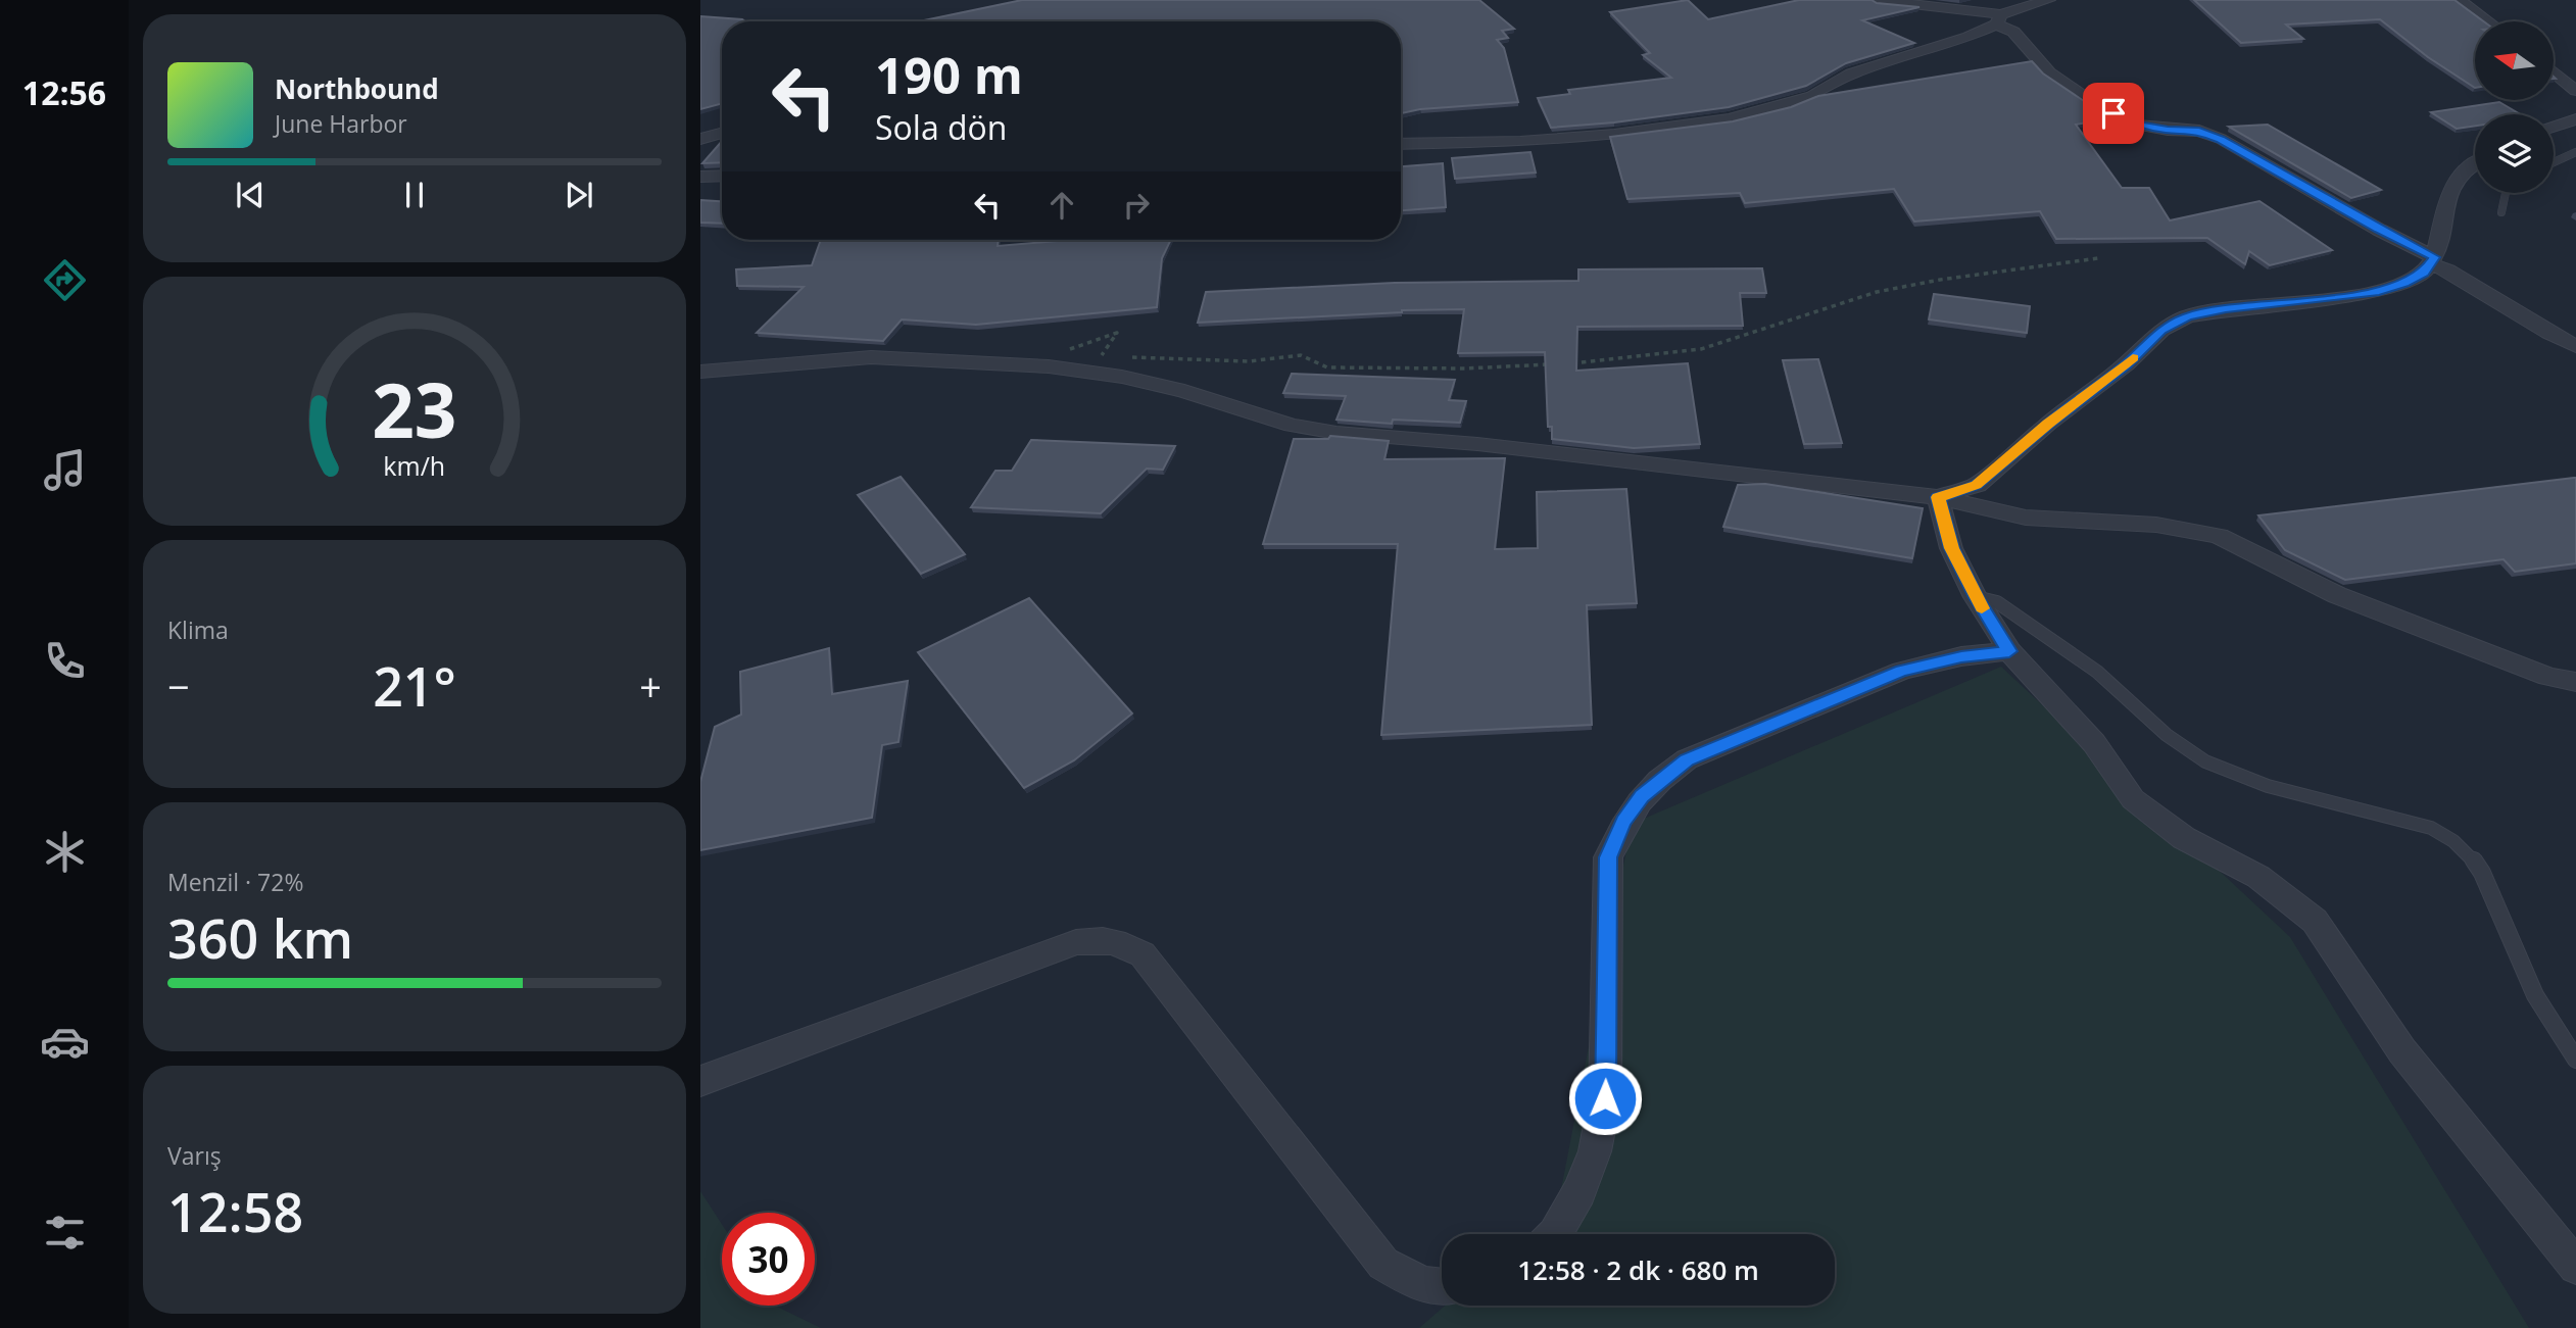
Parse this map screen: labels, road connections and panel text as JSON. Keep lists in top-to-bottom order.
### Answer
{
  "north": "left",
  "page": {
    "tabs": "12:56",
    "turn": ["190 m", "Sola dön"],
    "song": ["Northbound", "June Harbor"],
    "tile": [
      "Klima",
      ["Menzil · 72%", "360 km"],
      ["Varış", "12:58"]
    ],
    "heat": ["−", "21°", "+"],
    "limit": "30",
    "trip": "12:58 · 2 dk · 680 m",
    "gauge": ["23", "km/h"]
  }
}
